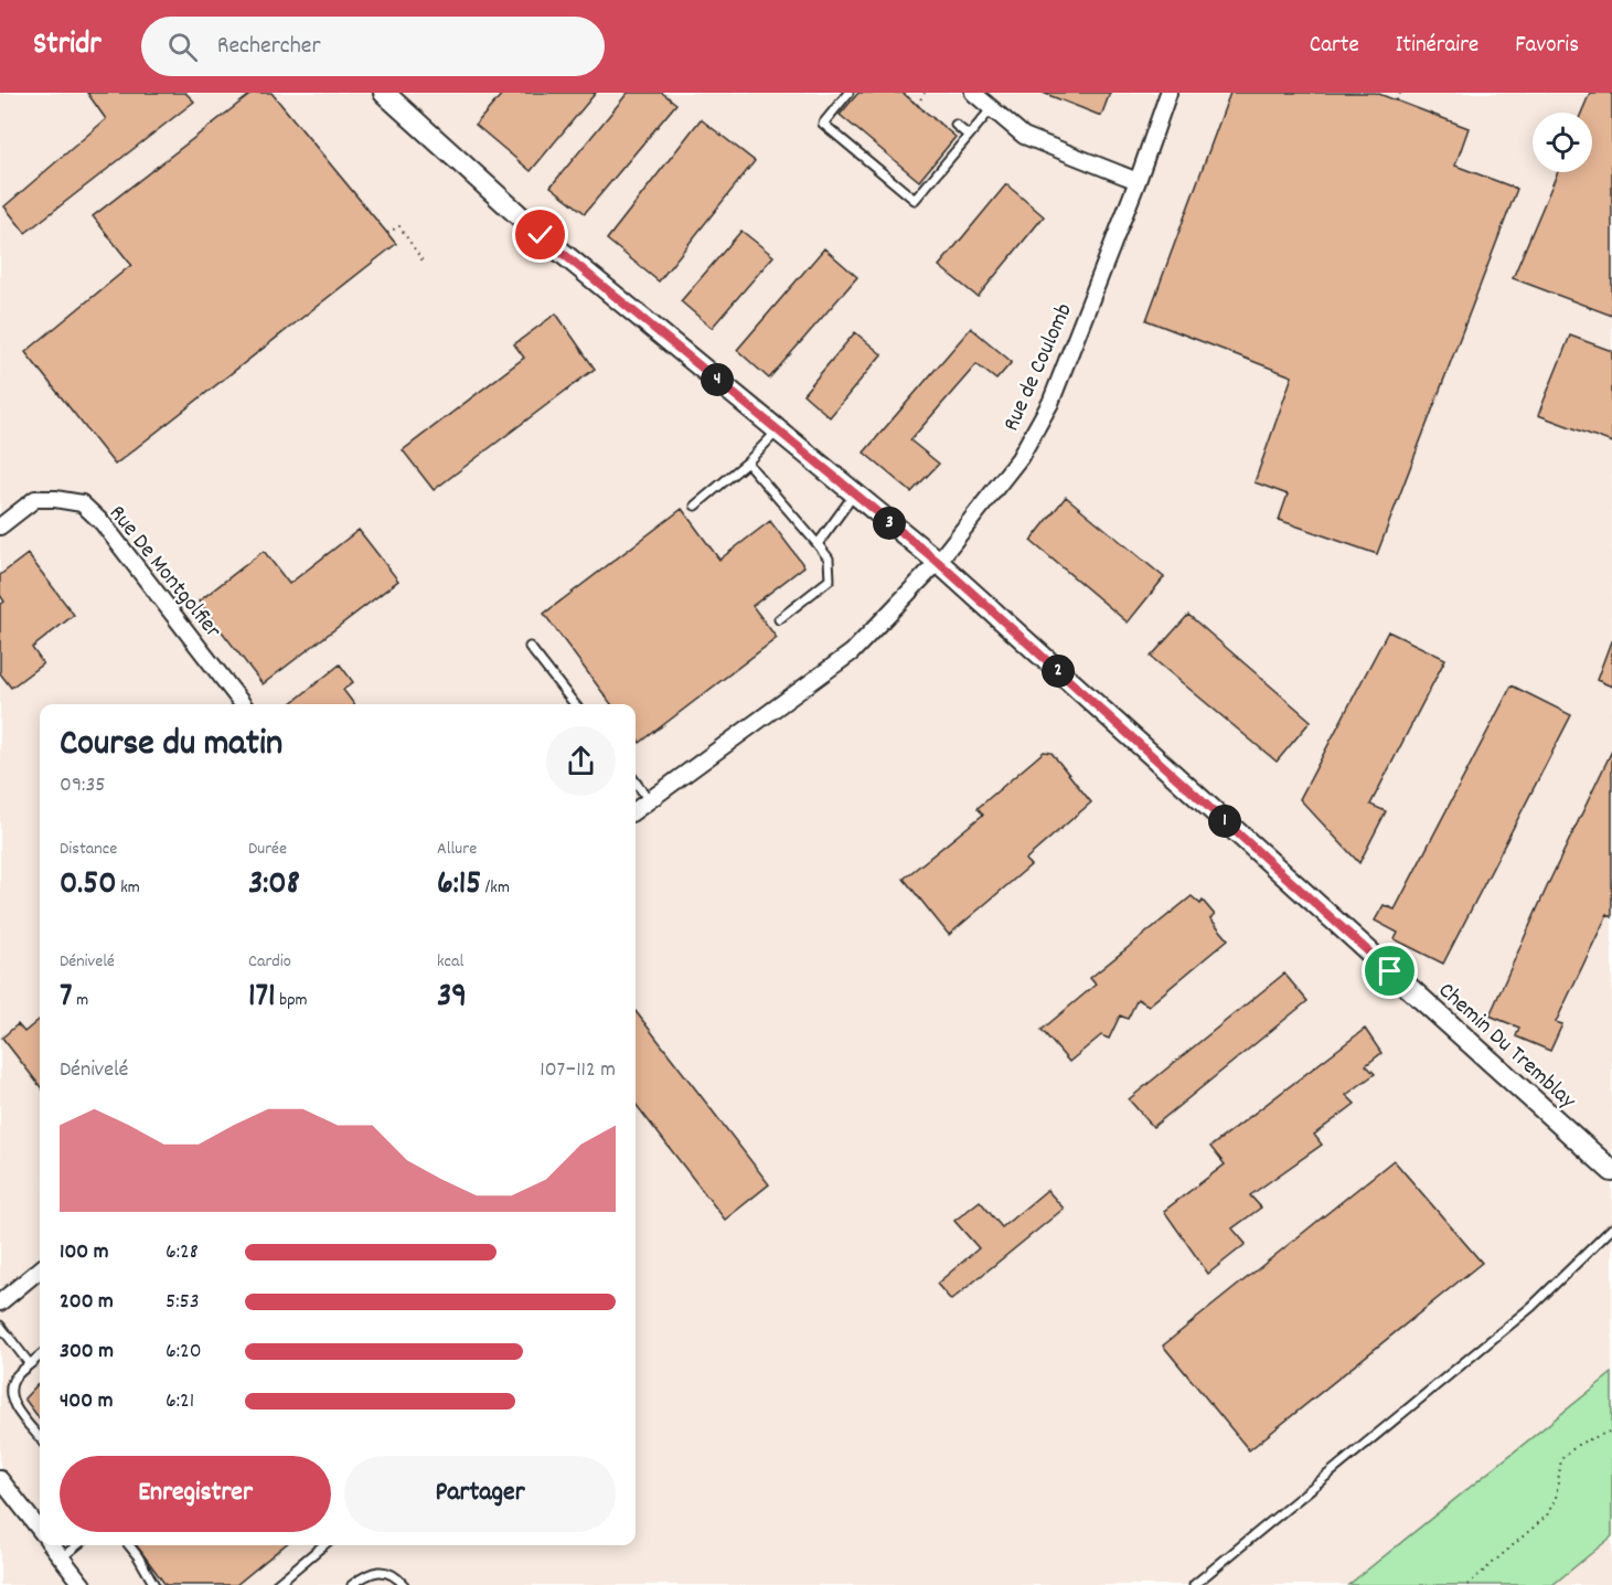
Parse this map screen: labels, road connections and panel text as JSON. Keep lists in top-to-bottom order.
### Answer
{
  "streets": {
    "street": ["Rue de Coulomb", "Rue De Montgolfier", "Chemin Du Tremblay"]
  },
  "crossings": [
    ["Rue de Coulomb", "Chemin Du Tremblay"]
  ],
  "page": {
    "header": "Stridr",
    "search": "Rechercher",
    "nav": ["Carte", "Itinéraire", "Favoris"],
    "pins": [
      "4",
      "3",
      "2",
      "1"
    ],
    "heading": ["Course du matin", "09:35"],
    "stats": [
      ["Distance", "0.50 km"],
      ["Durée", "3:08"],
      ["Allure", "6:15 /km"],
      ["Dénivelé", "7 m"],
      ["Cardio", "171 bpm"],
      ["kcal", "39"]
    ],
    "chart": ["Dénivelé", "107–112 m"],
    "list": [
      {
        "name": "100 m",
        "note": "6:28"
      },
      {
        "name": "200 m",
        "note": "5:53"
      },
      {
        "name": "300 m",
        "note": "6:20"
      },
      {
        "name": "400 m",
        "note": "6:21"
      }
    ],
    "buttons": ["Enregistrer", "Partager"]
  }
}
